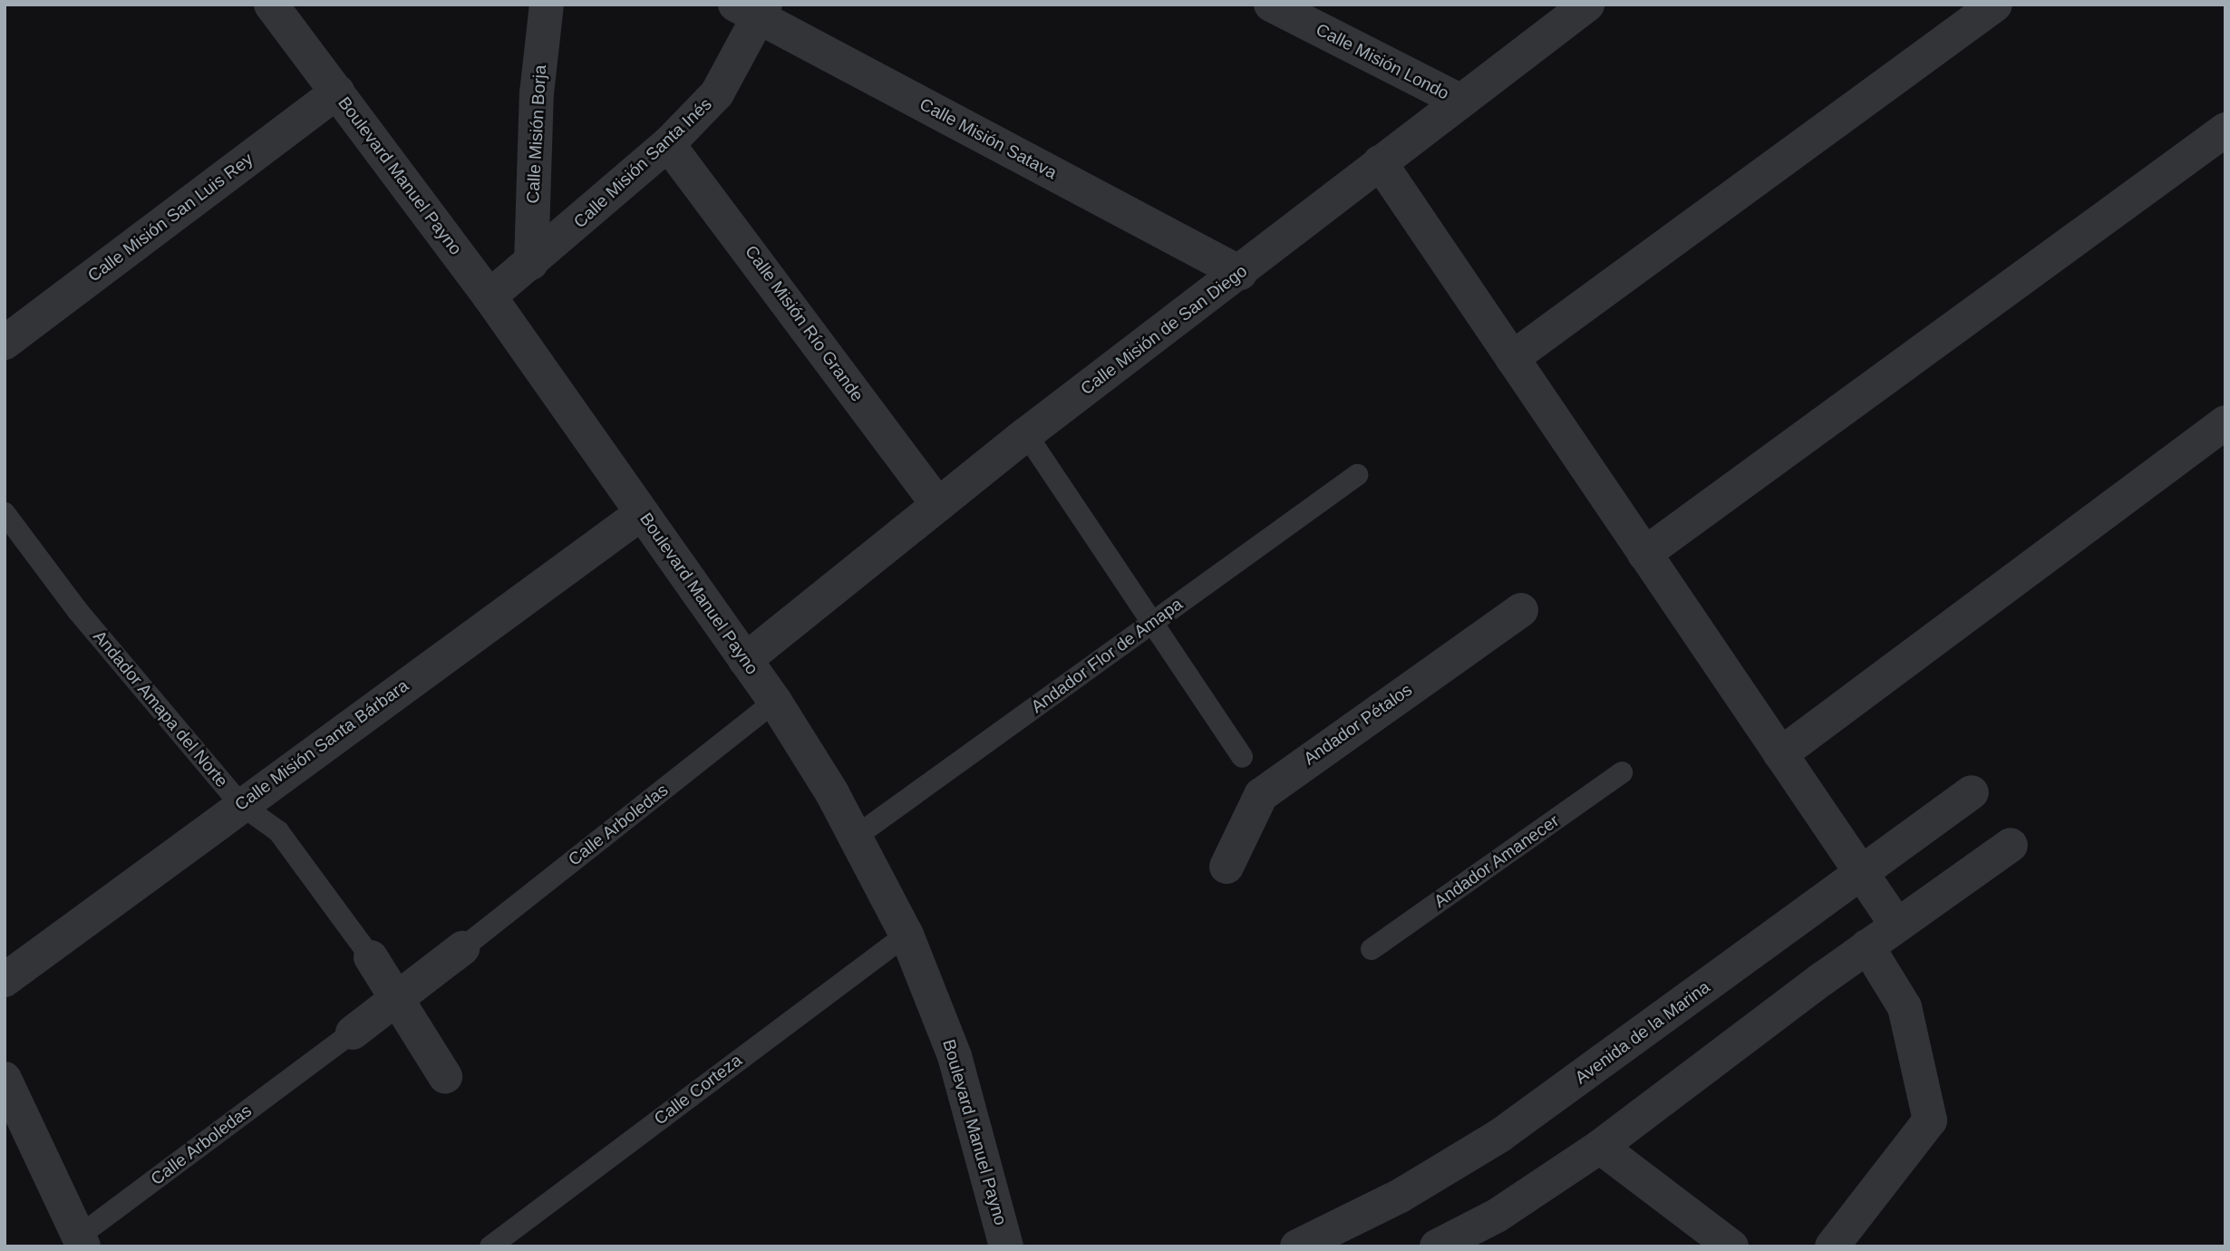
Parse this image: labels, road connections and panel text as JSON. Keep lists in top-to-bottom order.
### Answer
{
  "streets": {
    "street": [
      "Calle Misión Londo",
      "Calle Misión Borja",
      "Calle Misión Satava",
      "Calle Misión Santa Inés",
      "Boulevard Manuel Payno",
      "Calle Misión San Luis Rey",
      "Calle Misión Río Grande",
      "Calle Misión de San Diego",
      "Andador Pétalos",
      "Calle Misión Santa Bárbara",
      "Avenida de la Marina"
    ],
    "lane": [
      "Andador Flor de Amapa",
      "Andador Amapa del Norte",
      "Calle Arboledas",
      "Andador Amanecer",
      "Calle Corteza"
    ]
  },
  "crossings": [
    ["Calle Misión Londo", "Calle Misión de San Diego"],
    ["Calle Misión Borja", "Calle Misión Santa Inés"],
    ["Calle Misión Satava", "Calle Misión Santa Inés"],
    ["Calle Misión Satava", "Calle Misión de San Diego"],
    ["Calle Misión Santa Inés", "Boulevard Manuel Payno"],
    ["Calle Misión Santa Inés", "Calle Misión Río Grande"],
    ["Boulevard Manuel Payno", "Calle Misión San Luis Rey"],
    ["Boulevard Manuel Payno", "Calle Misión de San Diego"],
    ["Boulevard Manuel Payno", "Andador Flor de Amapa"],
    ["Boulevard Manuel Payno", "Calle Misión Santa Bárbara"],
    ["Boulevard Manuel Payno", "Calle Arboledas"],
    ["Boulevard Manuel Payno", "Calle Corteza"],
    ["Calle Misión Río Grande", "Calle Misión de San Diego"],
    ["Andador Amapa del Norte", "Calle Misión Santa Bárbara"]
  ]
}
